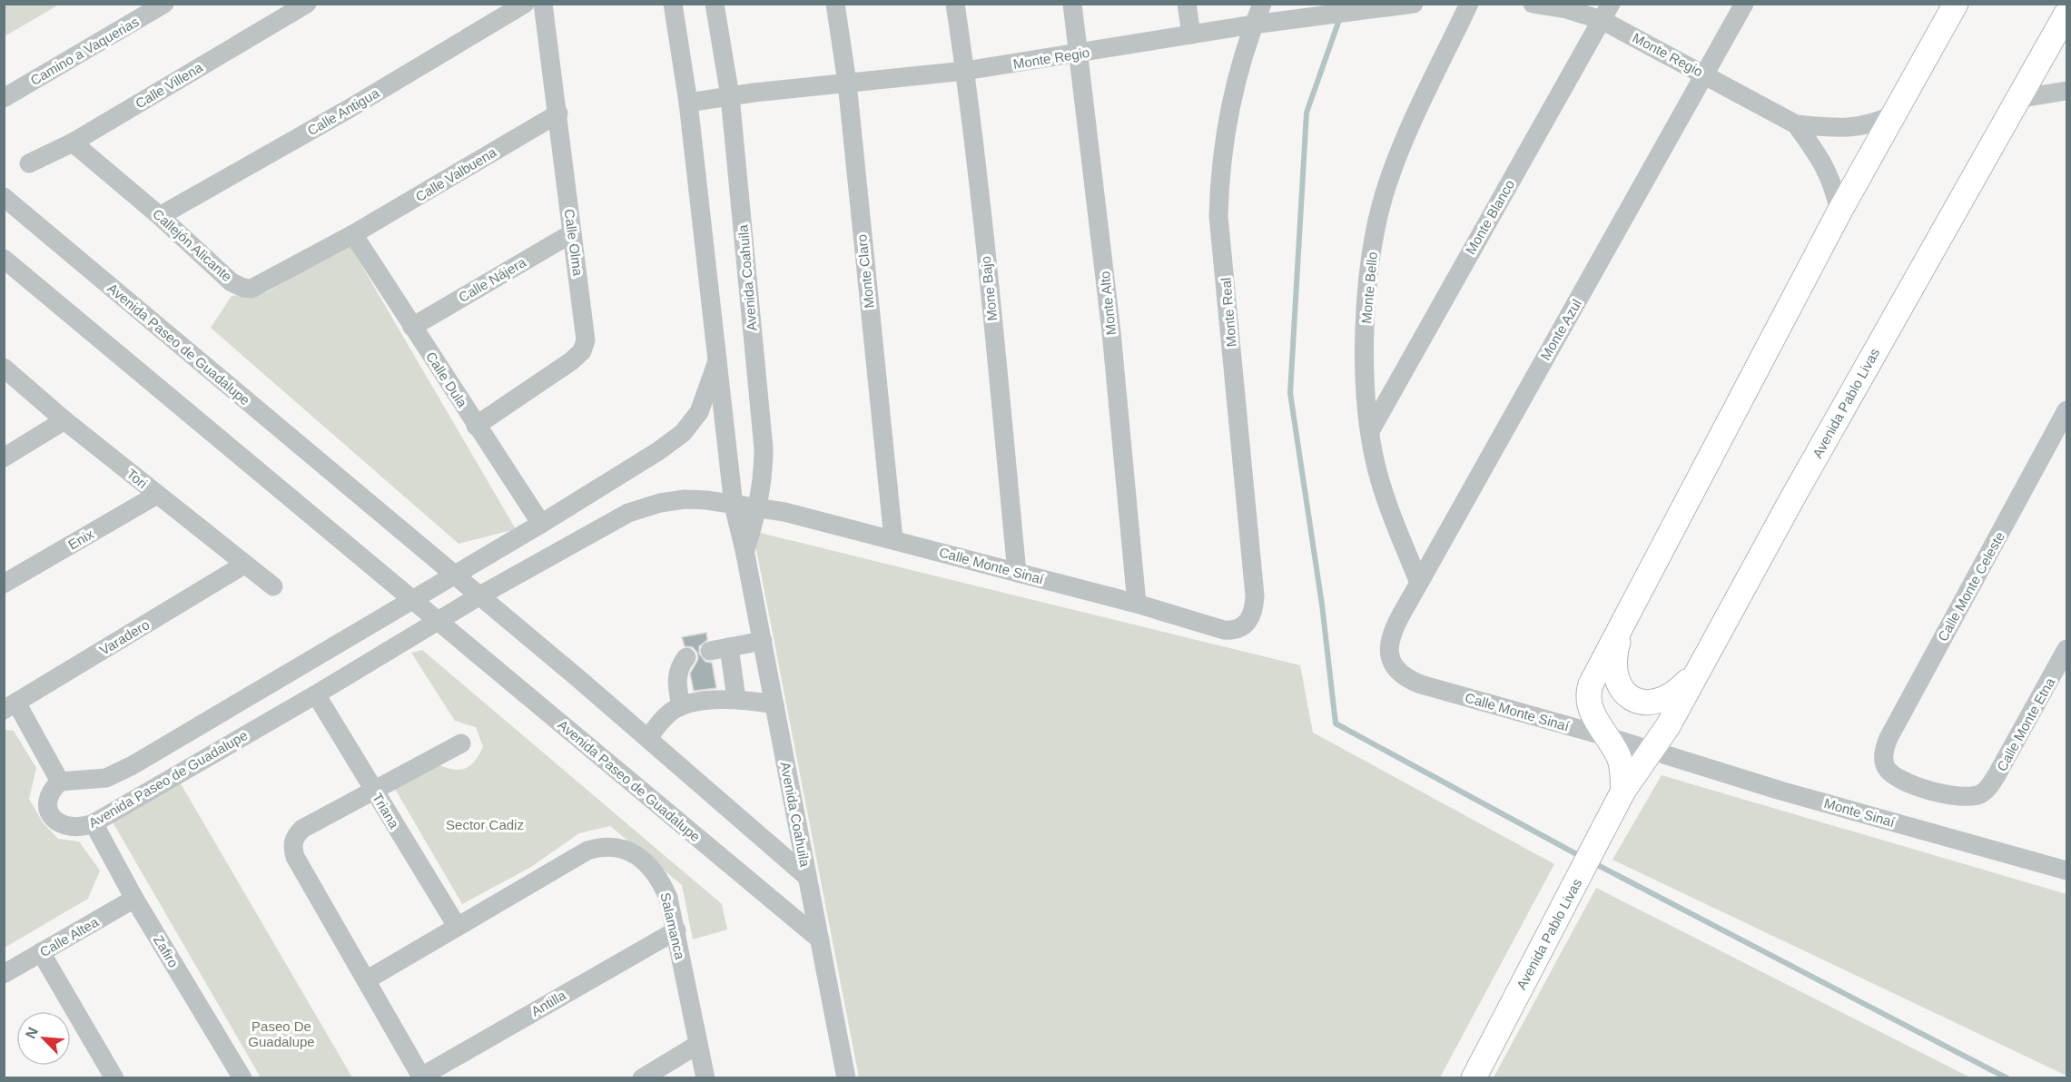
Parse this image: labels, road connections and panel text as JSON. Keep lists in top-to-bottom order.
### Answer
{
  "streets": {
    "main road": ["Avenida Pablo Livas"],
    "street": [
      "Camino a Vaquerias",
      "Monte Regio",
      "Calle Villena",
      "Calle Antigua",
      "Calle Valbuena",
      "Monte Blanco",
      "Calle Olma",
      "Callejón Alicante",
      "Monte Claro",
      "Avenida Coahuila",
      "Calle Nájera",
      "Monte Bello",
      "Mone Bajo",
      "Monte Alto",
      "Monte Real",
      "Monte Azul",
      "Avenida Paseo de Guadalupe",
      "Calle Dula",
      "Tori",
      "Enix",
      "Calle Monte Sinaí",
      "Calle Monte Celeste",
      "Varadero",
      "Calle Monte Etna",
      "Triana",
      "Monte Sinaí",
      "Salamanca",
      "Calle Altea",
      "Zafiro",
      "Antilla"
    ]
  },
  "crossings": [
    ["Monte Regio", "Monte Blanco"],
    ["Monte Regio", "Monte Claro"],
    ["Monte Regio", "Avenida Coahuila"],
    ["Monte Regio", "Mone Bajo"],
    ["Monte Regio", "Monte Alto"],
    ["Monte Regio", "Monte Real"],
    ["Monte Regio", "Monte Azul"],
    ["Calle Villena", "Callejón Alicante"],
    ["Calle Antigua", "Callejón Alicante"],
    ["Calle Valbuena", "Calle Olma"],
    ["Calle Valbuena", "Callejón Alicante"],
    ["Calle Valbuena", "Calle Dula"],
    ["Monte Blanco", "Monte Bello"],
    ["Calle Olma", "Calle Nájera"],
    ["Calle Olma", "Calle Dula"],
    ["Callejón Alicante", "Calle Dula"],
    ["Monte Claro", "Calle Monte Sinaí"],
    ["Avenida Coahuila", "Avenida Paseo de Guadalupe"],
    ["Avenida Coahuila", "Calle Monte Sinaí"],
    ["Calle Nájera", "Calle Dula"],
    ["Monte Bello", "Monte Azul"],
    ["Mone Bajo", "Calle Monte Sinaí"],
    ["Monte Alto", "Calle Monte Sinaí"],
    ["Monte Real", "Calle Monte Sinaí"],
    ["Monte Azul", "Calle Monte Sinaí"],
    ["Avenida Paseo de Guadalupe", "Calle Monte Sinaí"],
    ["Avenida Paseo de Guadalupe", "Triana"],
    ["Avenida Paseo de Guadalupe", "Zafiro"],
    ["Avenida Pablo Livas", "Calle Monte Sinaí"],
    ["Avenida Pablo Livas", "Monte Sinaí"],
    ["Tori", "Enix"],
    ["Tori", "Varadero"],
    ["Calle Monte Sinaí", "Monte Sinaí"],
    ["Calle Monte Celeste", "Calle Monte Etna"],
    ["Triana", "Salamanca"],
    ["Salamanca", "Antilla"],
    ["Calle Altea", "Zafiro"]
  ],
  "parks": ["Sector Cadiz", "Paseo De Guadalupe"],
  "north": "top left"
}
